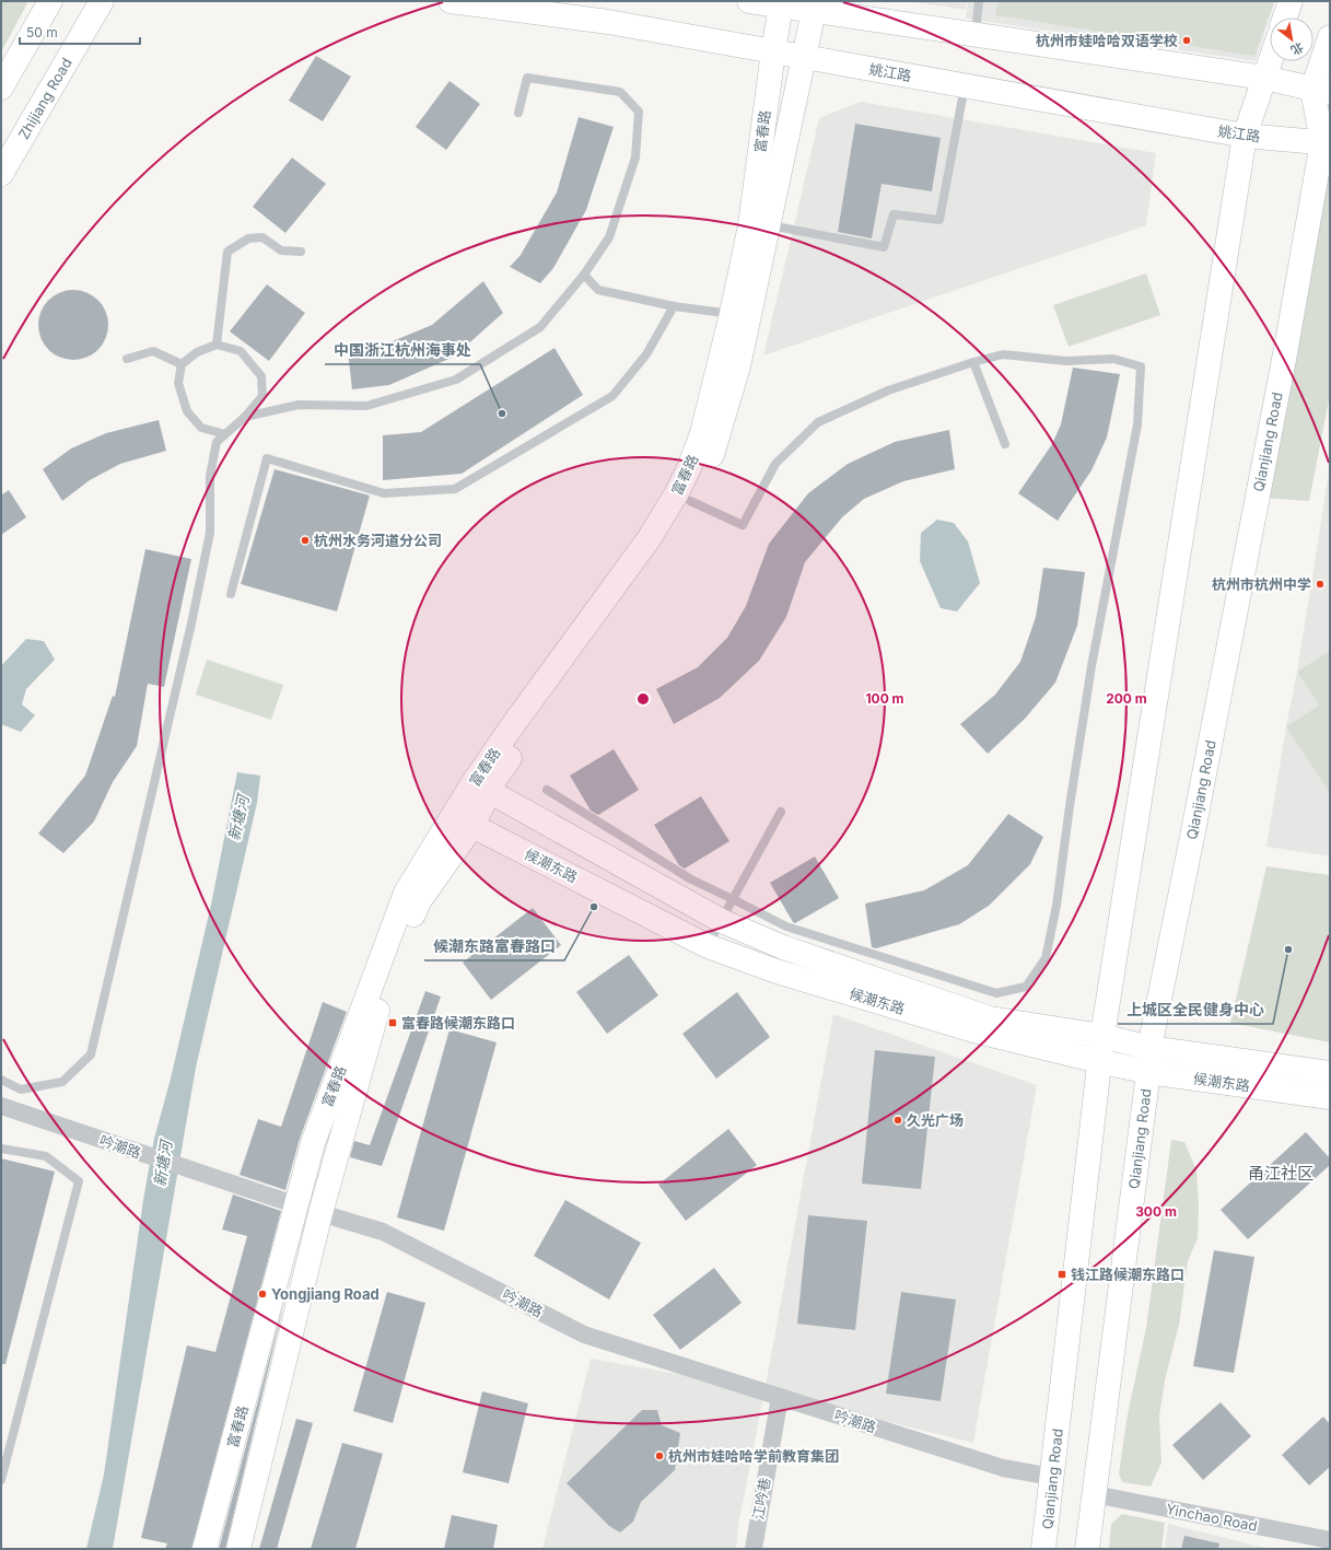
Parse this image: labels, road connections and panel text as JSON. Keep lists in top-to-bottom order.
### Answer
{
  "streets": {
    "street": [
      "姚江路",
      "Zhijiang Road",
      "富春路",
      "Qianjiang Road",
      "候潮东路",
      "吟潮路",
      "江吟巷",
      "Yinchao Road"
    ]
  },
  "crossings": [
    ["姚江路", "富春路"],
    ["姚江路", "Qianjiang Road"],
    ["富春路", "候潮东路"],
    ["富春路", "吟潮路"],
    ["Qianjiang Road", "候潮东路"],
    ["Qianjiang Road", "吟潮路"],
    ["Qianjiang Road", "Yinchao Road"],
    ["吟潮路", "江吟巷"]
  ],
  "districts": ["甬江社区"],
  "water": ["新塘河"],
  "places": {
    "other": [
      "杭州市娃哈哈双语学校",
      "中国浙江杭州海事处",
      "杭州水务河道分公司",
      "杭州市杭州中学",
      "候潮东路富春路口",
      "上城区全民健身中心",
      "久光广场",
      "Yongjiang Road",
      "杭州市娃哈哈学前教育集团"
    ],
    "transit": ["富春路候潮东路口", "钱江路候潮东路口"]
  },
  "scale_bar": "50 m",
  "north": "bottom right",
  "rings": ["100 m", "200 m", "300 m"]
}
